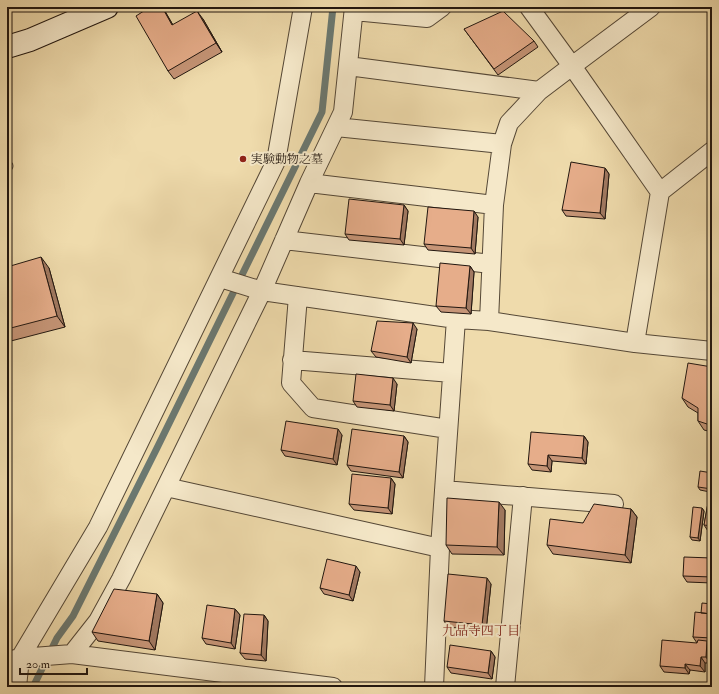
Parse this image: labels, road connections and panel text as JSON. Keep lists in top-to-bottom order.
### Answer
{
  "districts": ["九品寺四丁目"],
  "places": ["実験動物之墓"],
  "scale_bar": "20 m"
}
